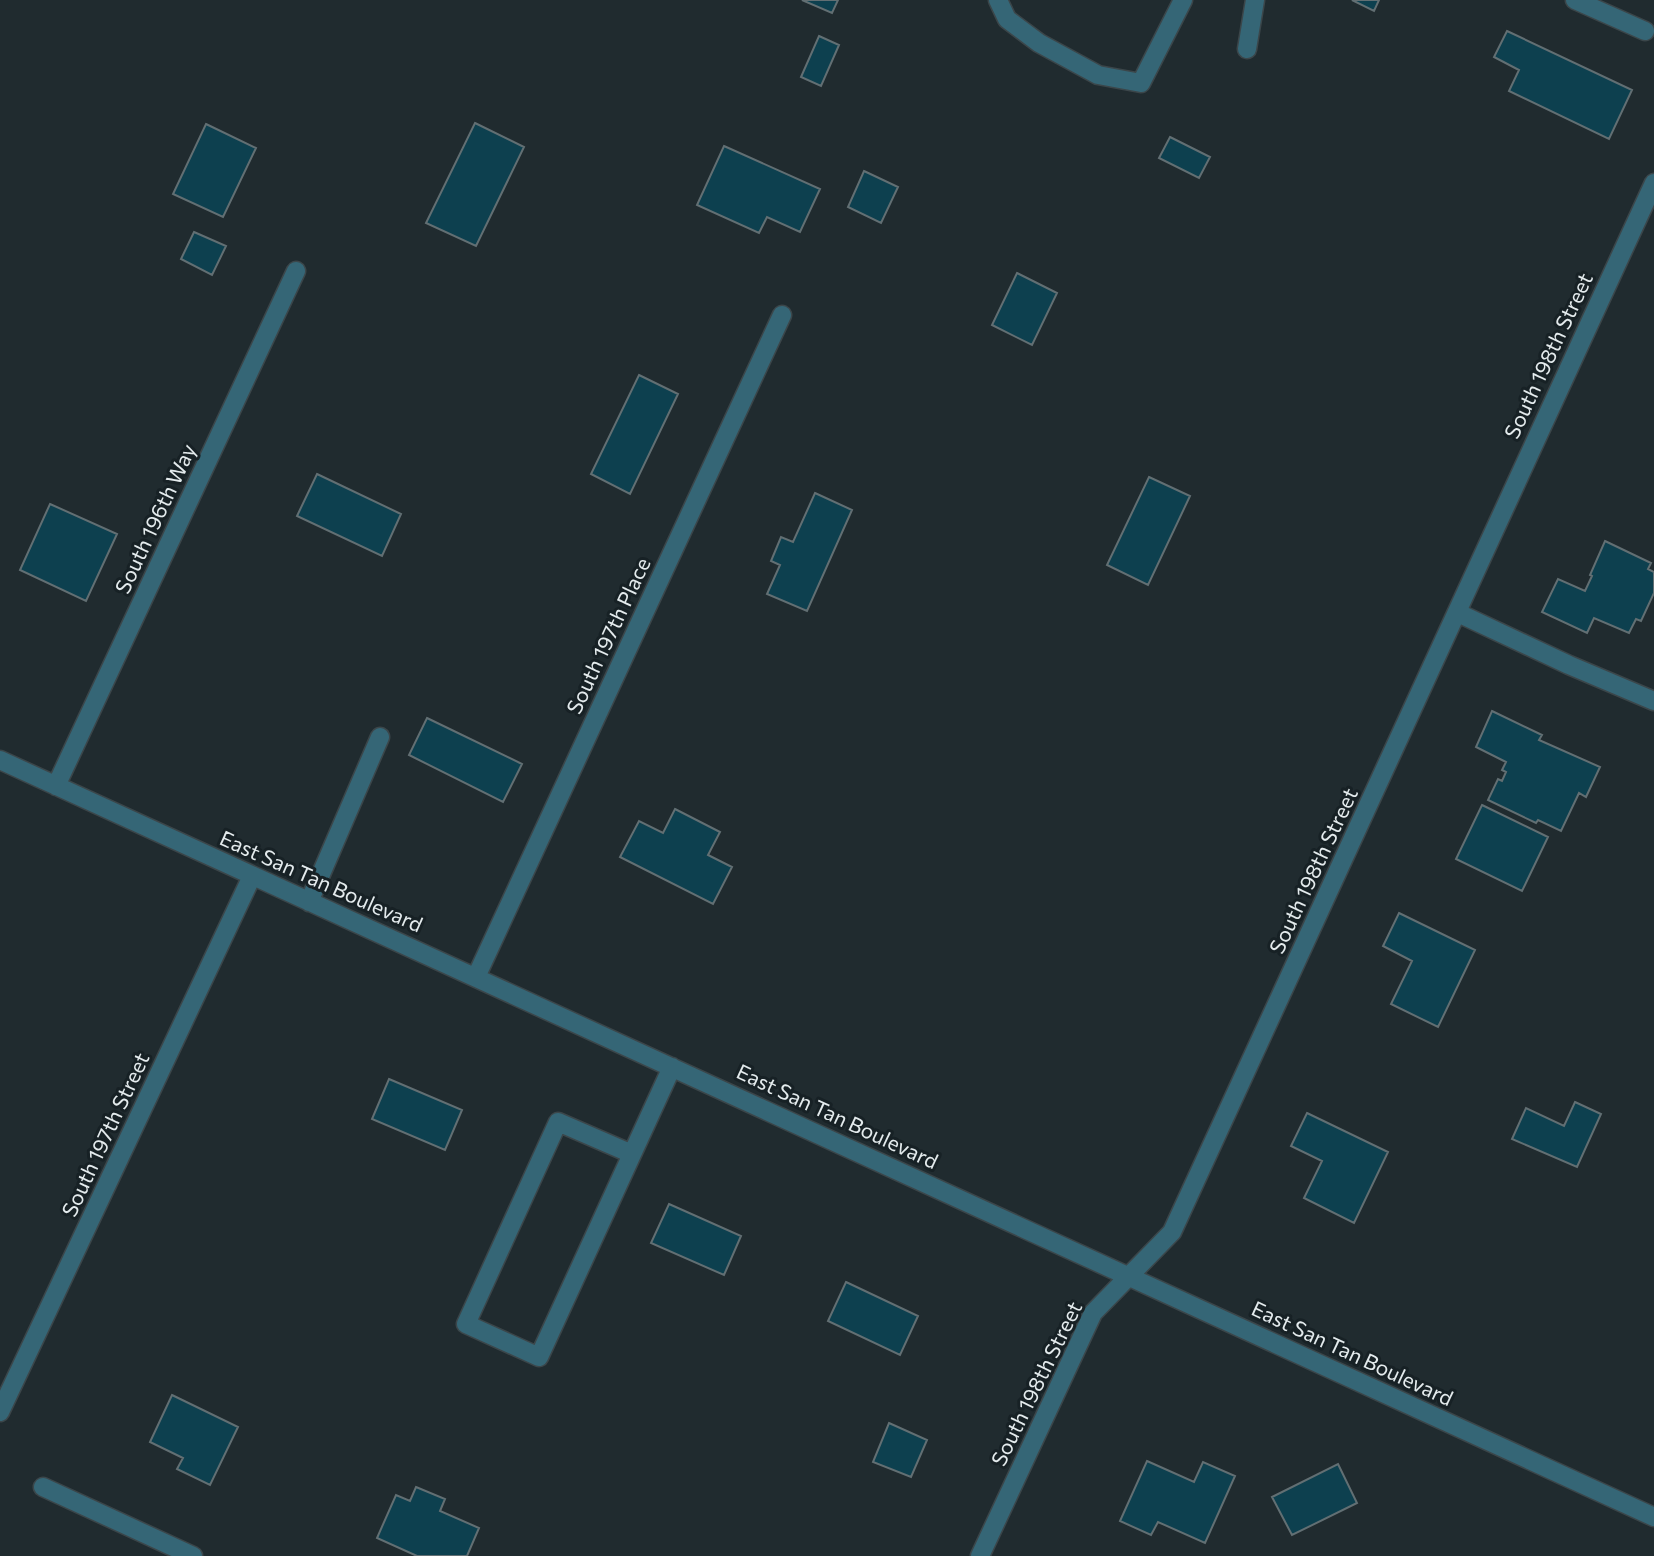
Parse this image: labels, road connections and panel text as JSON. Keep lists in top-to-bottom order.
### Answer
{
  "streets": {
    "street": [
      "South 198th Street",
      "South 196th Way",
      "South 197th Place",
      "East San Tan Boulevard",
      "South 197th Street"
    ]
  },
  "crossings": [
    ["South 198th Street", "East San Tan Boulevard"],
    ["South 196th Way", "East San Tan Boulevard"],
    ["South 197th Place", "East San Tan Boulevard"],
    ["East San Tan Boulevard", "South 197th Street"]
  ]
}
